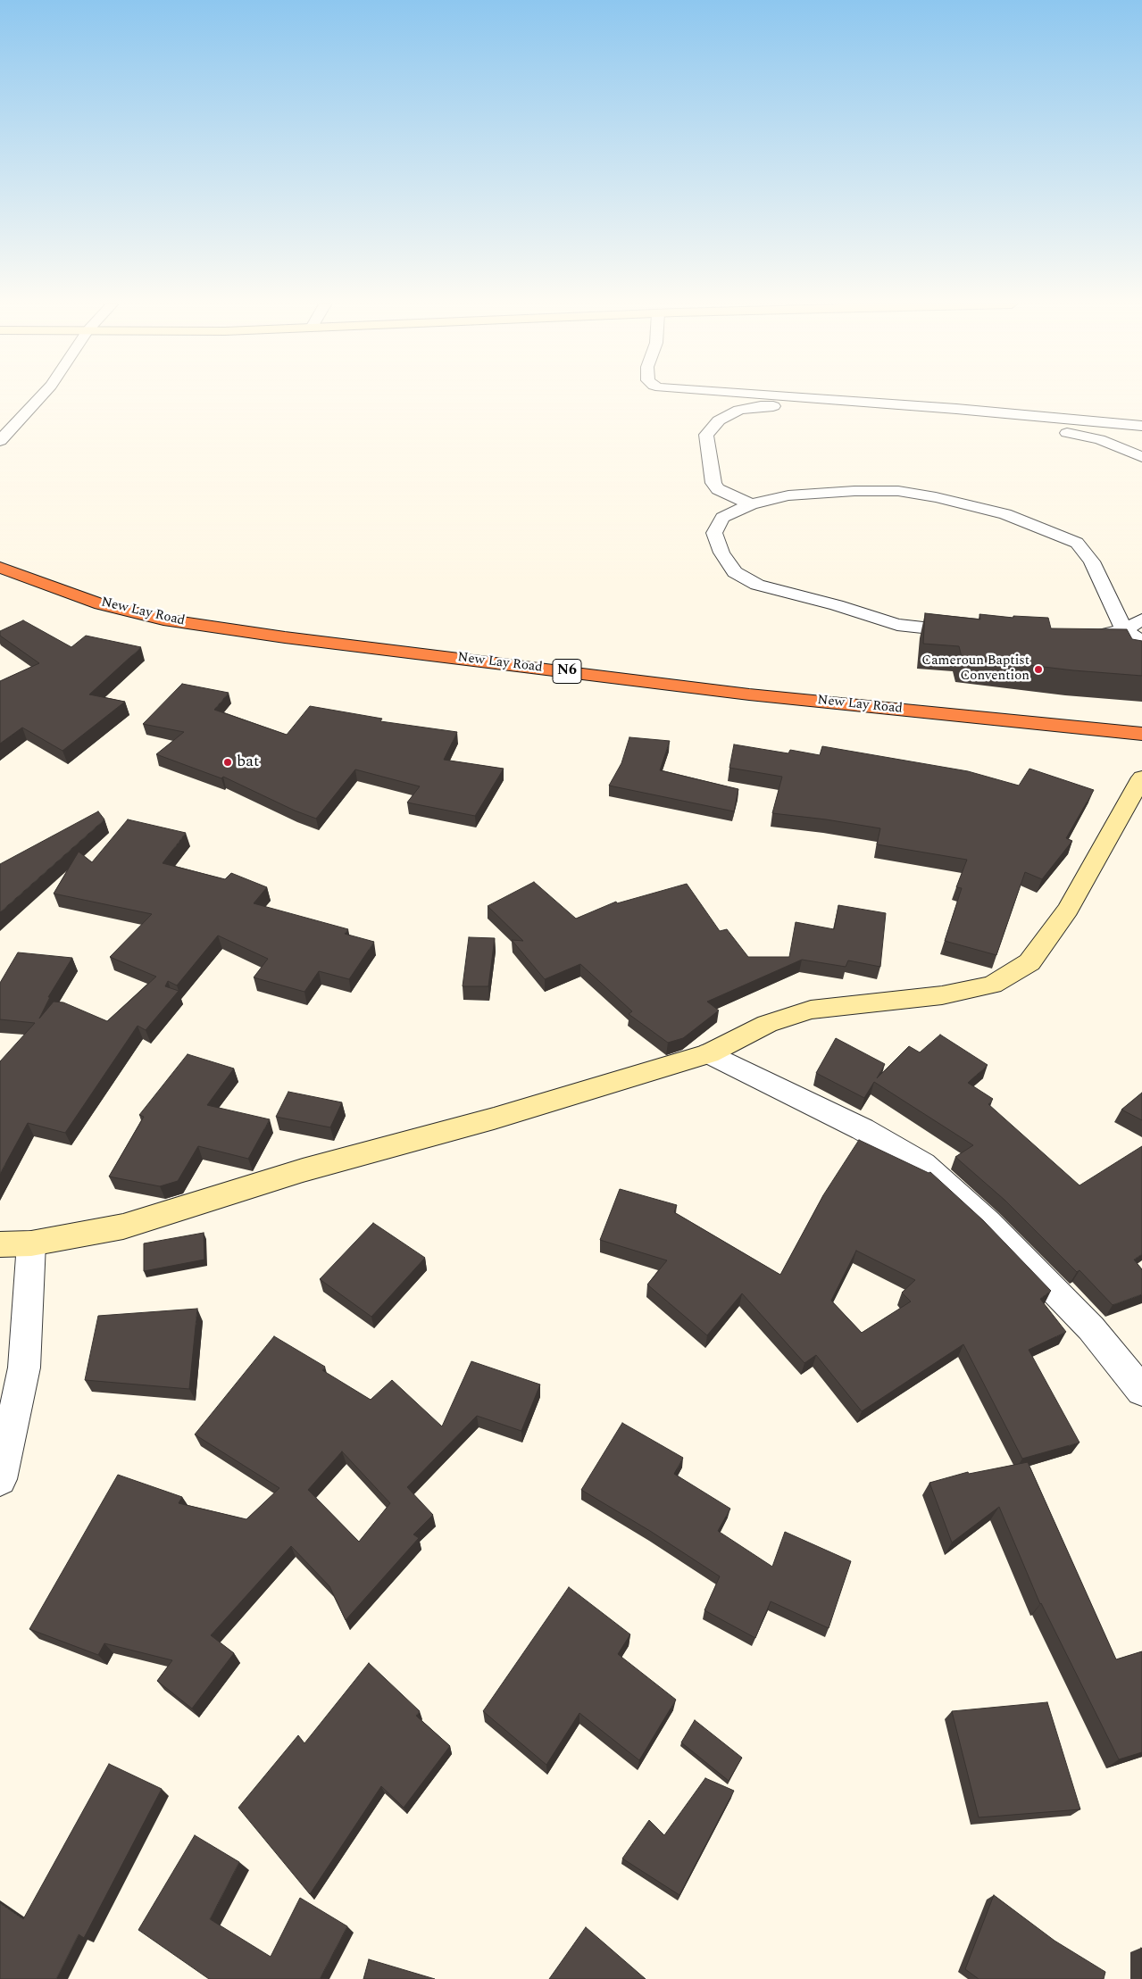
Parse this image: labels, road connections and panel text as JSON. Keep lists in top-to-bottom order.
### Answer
{
  "streets": {
    "highway": ["New Lay Road", "N6"]
  },
  "places": ["Cameroun Baptist Convention", "bat"]
}
